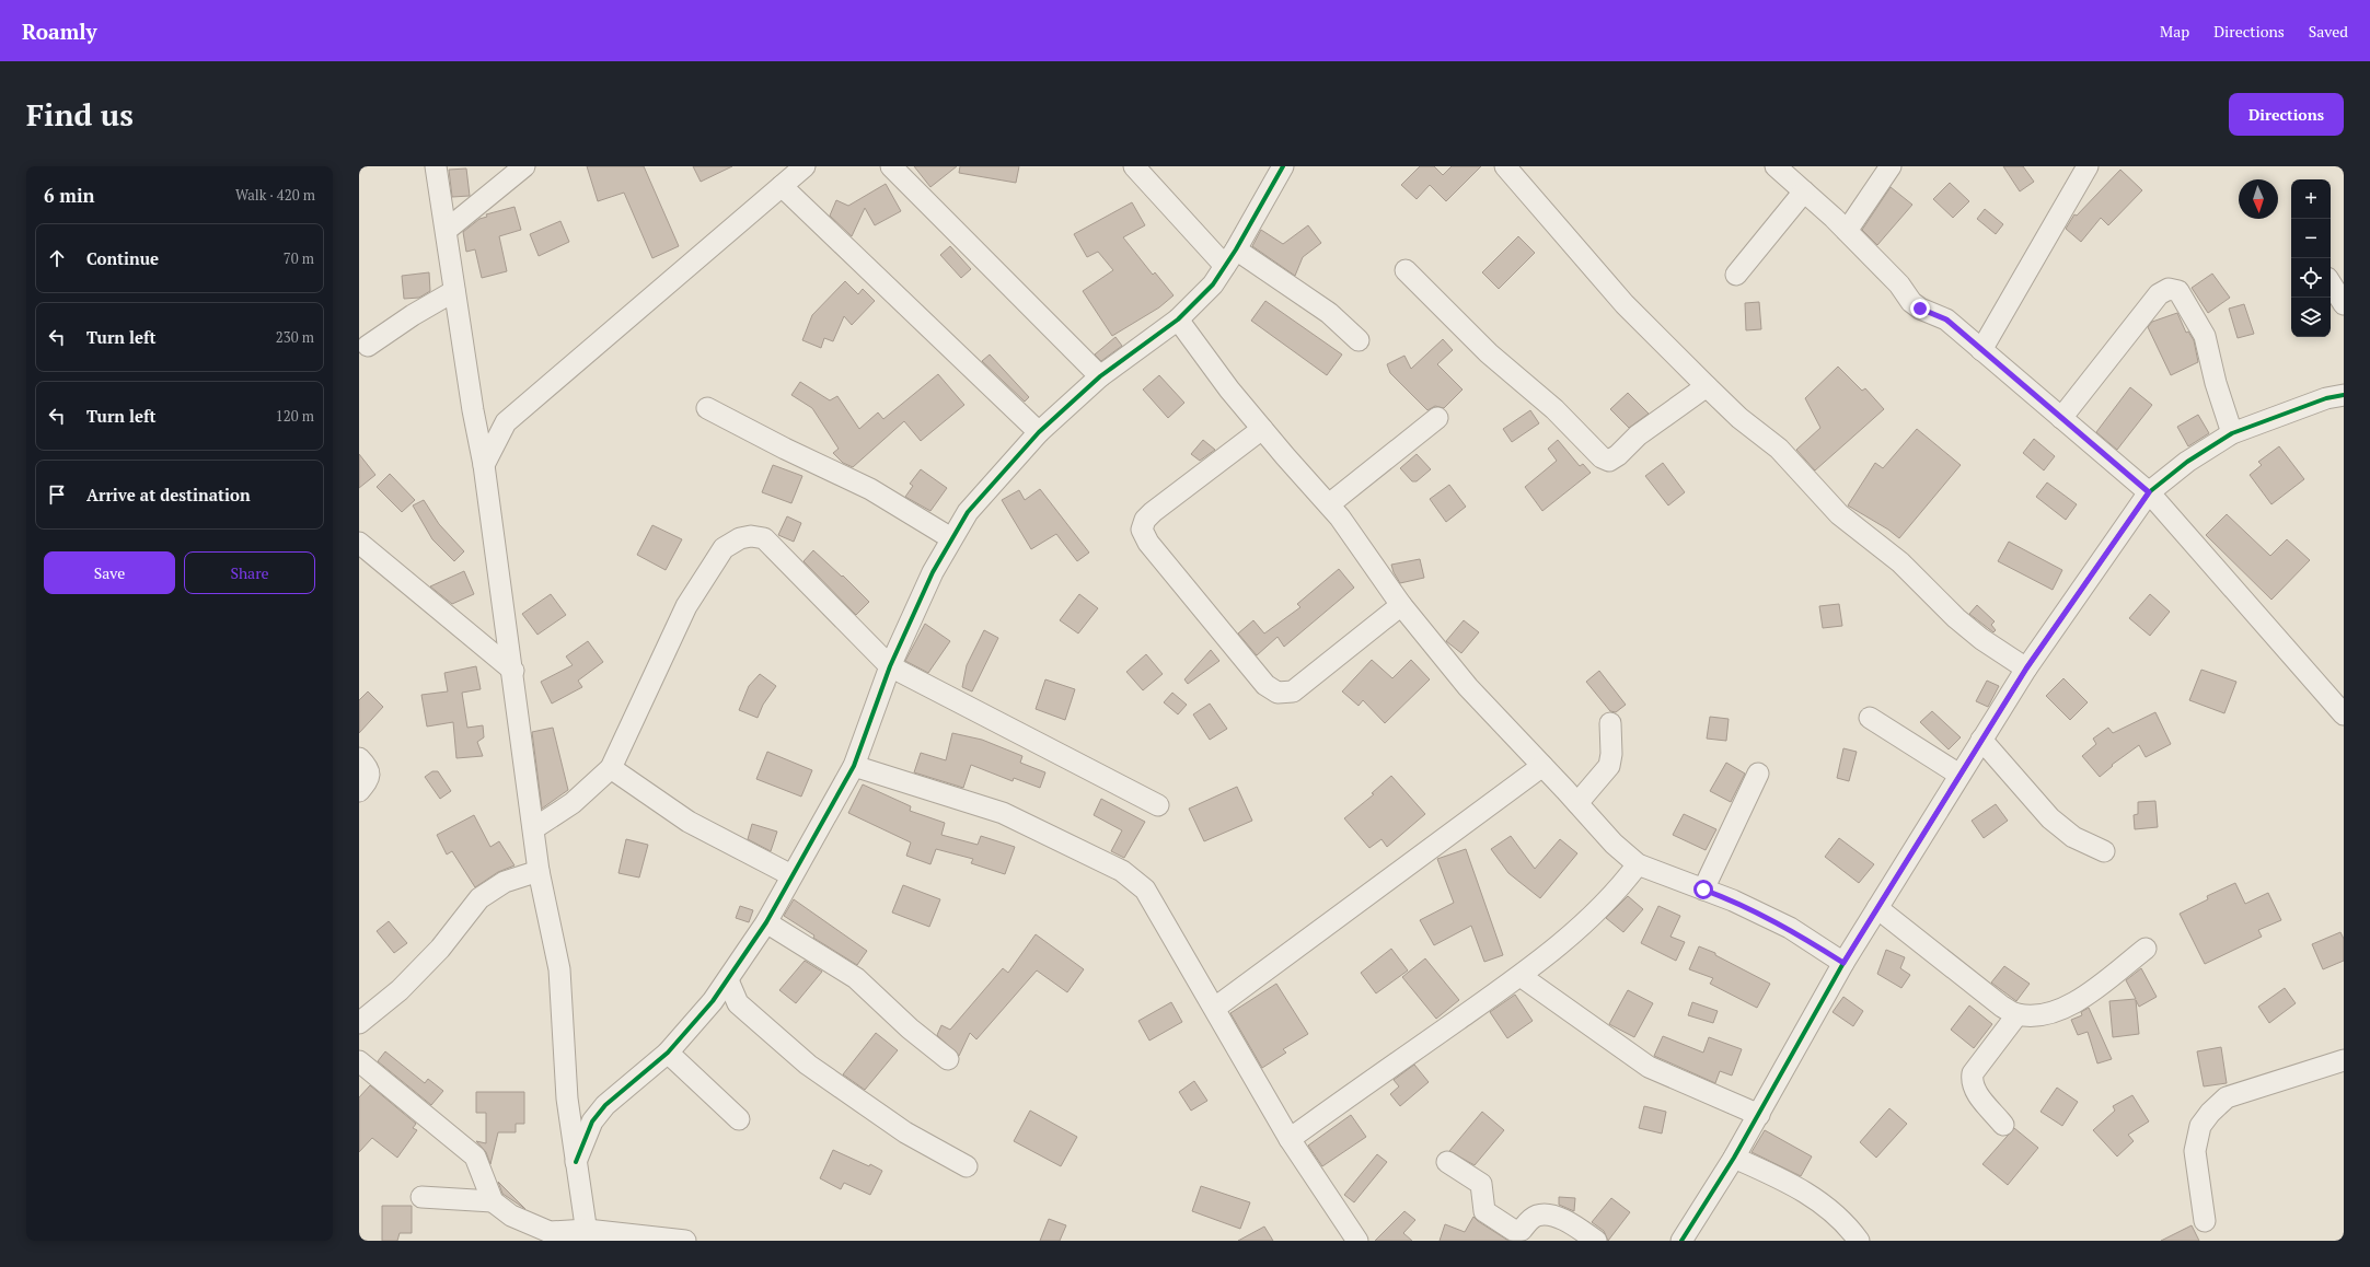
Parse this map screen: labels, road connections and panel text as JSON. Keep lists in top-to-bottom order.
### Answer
{
  "north": "bottom",
  "page": {
    "header": "Roamly",
    "nav": ["Map", "Directions", "Saved"],
    "buttons": [
      "Directions",
      ["Save", "Share"]
    ],
    "title": "Find us",
    "heading": ["6 min", "Walk · 420 m"],
    "map_buttons": ["+", "−"],
    "list": [
      ["Continue", "70 m"],
      ["Turn left", "230 m"],
      ["Turn left", "120 m"],
      "Arrive at destination"
    ]
  }
}
